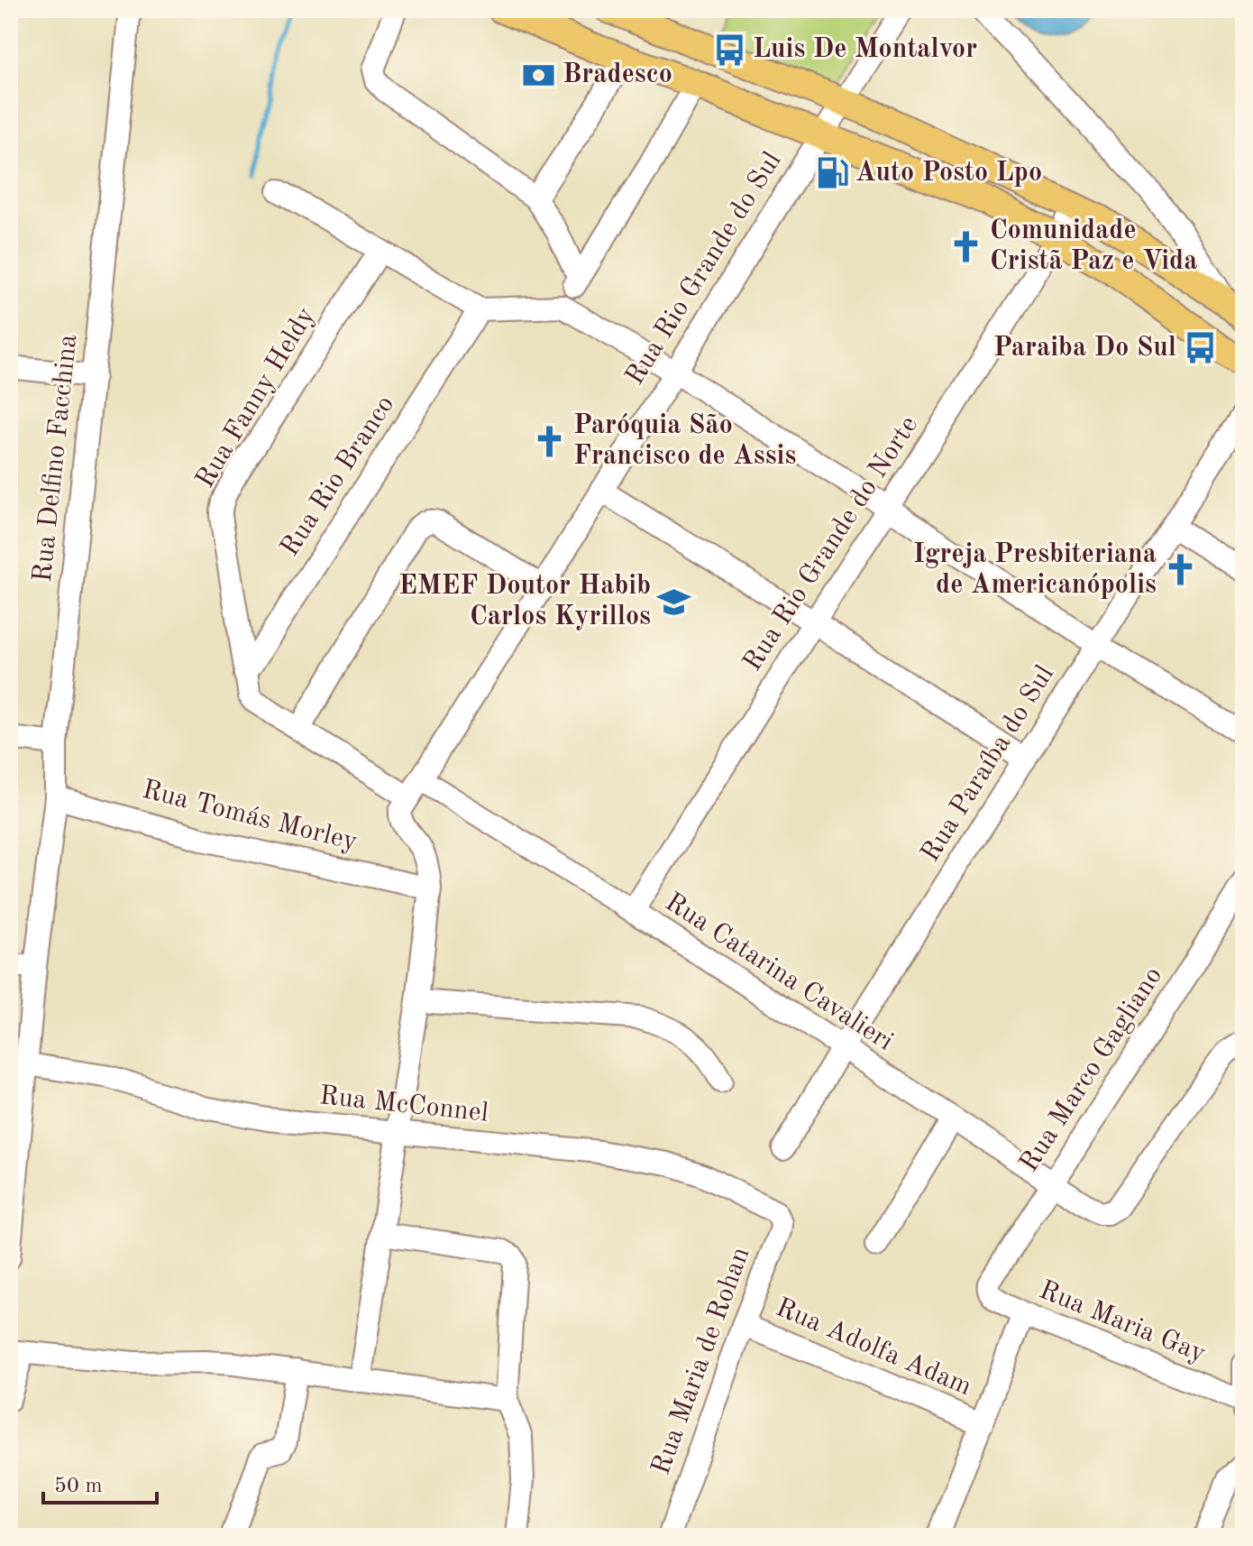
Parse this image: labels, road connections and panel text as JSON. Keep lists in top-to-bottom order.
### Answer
{
  "streets": {
    "street": [
      "Rua Rio Grande do Sul",
      "Rua Fanny Heldy",
      "Rua Delfino Facchina",
      "Rua Rio Branco",
      "Rua Rio Grande do Norte",
      "Rua Paraíba do Sul",
      "Rua Tomás Morley",
      "Rua Catarina Cavalieri",
      "Rua Marco Gagliano",
      "Rua McConnel",
      "Rua Maria Gay",
      "Rua Adolfa Adam",
      "Rua Maria de Rohan"
    ]
  },
  "crossings": [
    ["Rua Rio Grande do Sul", "Rua Fanny Heldy"],
    ["Rua Rio Grande do Sul", "Rua Tomás Morley"],
    ["Rua Rio Grande do Sul", "Rua Catarina Cavalieri"],
    ["Rua Fanny Heldy", "Rua Rio Branco"],
    ["Rua Delfino Facchina", "Rua Tomás Morley"],
    ["Rua Delfino Facchina", "Rua McConnel"],
    ["Rua Rio Grande do Norte", "Rua Catarina Cavalieri"],
    ["Rua Paraíba do Sul", "Rua Catarina Cavalieri"],
    ["Rua Catarina Cavalieri", "Rua Marco Gagliano"],
    ["Rua Marco Gagliano", "Rua Maria Gay"],
    ["Rua McConnel", "Rua Maria de Rohan"],
    ["Rua Adolfa Adam", "Rua Maria de Rohan"]
  ],
  "places": {
    "bus stop": ["Luis De Montalvor", "Paraiba Do Sul"],
    "bank": ["Bradesco"],
    "fuel station": ["Auto Posto Lpo"],
    "church": ["Comunidade Cristã Paz e Vida", "Paróquia São Francisco de Assis", "Igreja Presbiteriana de Americanópolis"],
    "school or university": ["EMEF Doutor Habib Carlos Kyrillos"]
  },
  "scale_bar": "50 m"
}
